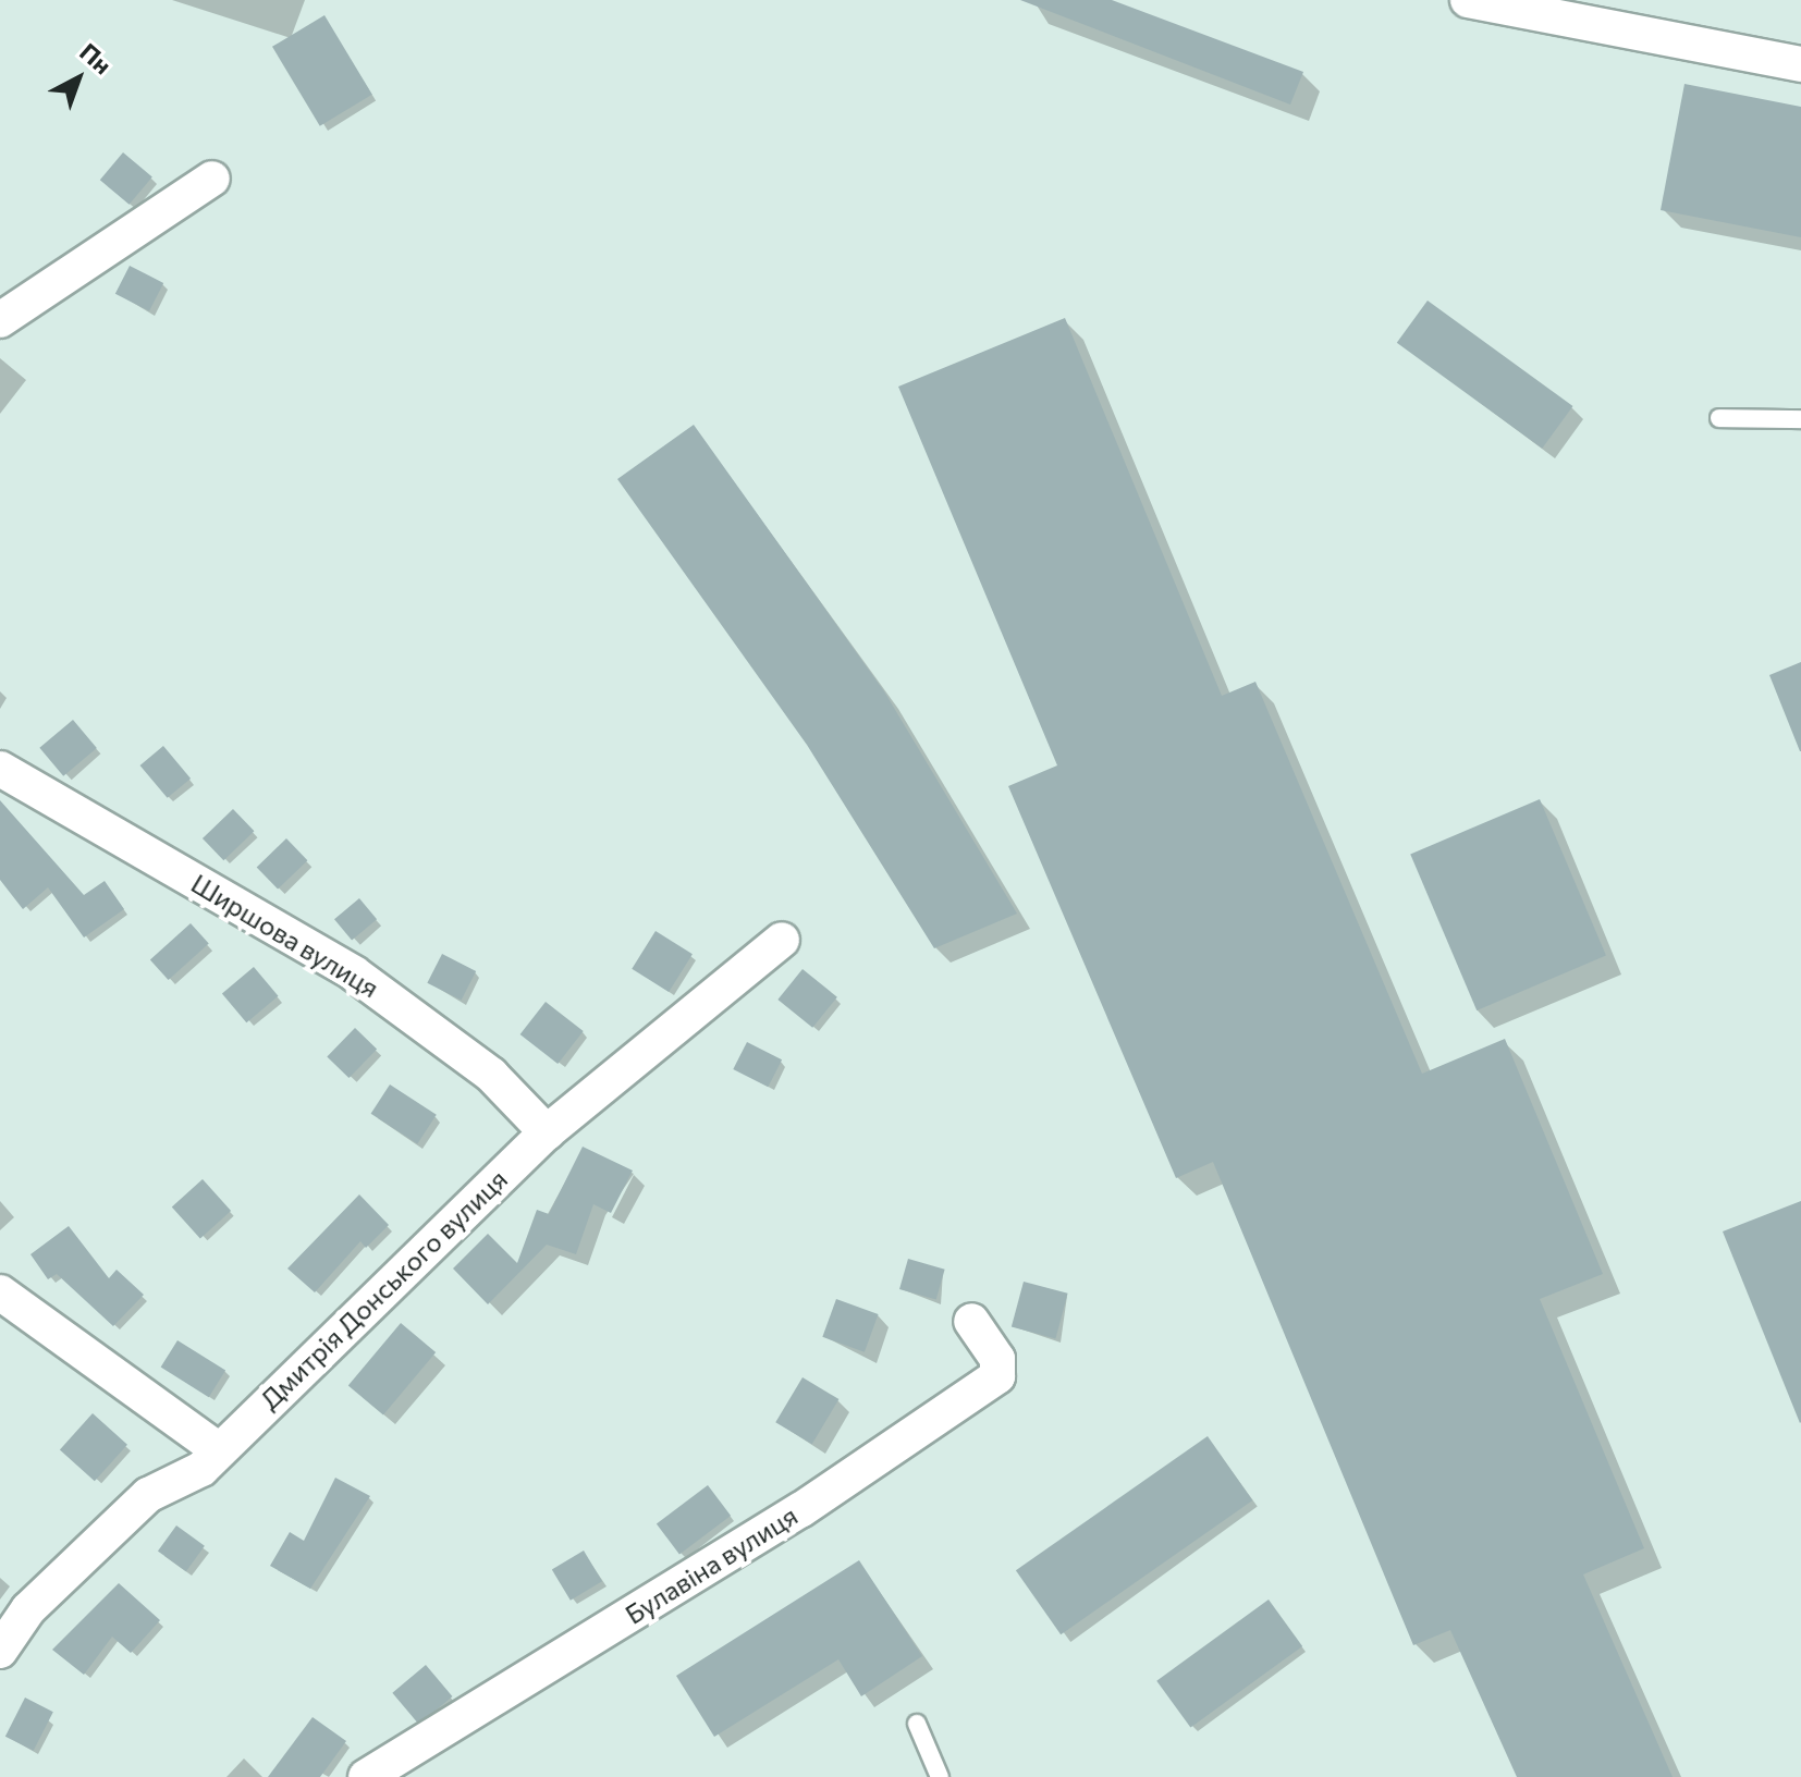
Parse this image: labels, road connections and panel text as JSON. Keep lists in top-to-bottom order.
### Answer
{
  "streets": {
    "street": ["Ширшова вулиця", "Дмитрія Донського вулиця", "Булавіна вулиця"]
  },
  "crossings": [
    ["Ширшова вулиця", "Дмитрія Донського вулиця"]
  ],
  "north": "top right"
}
